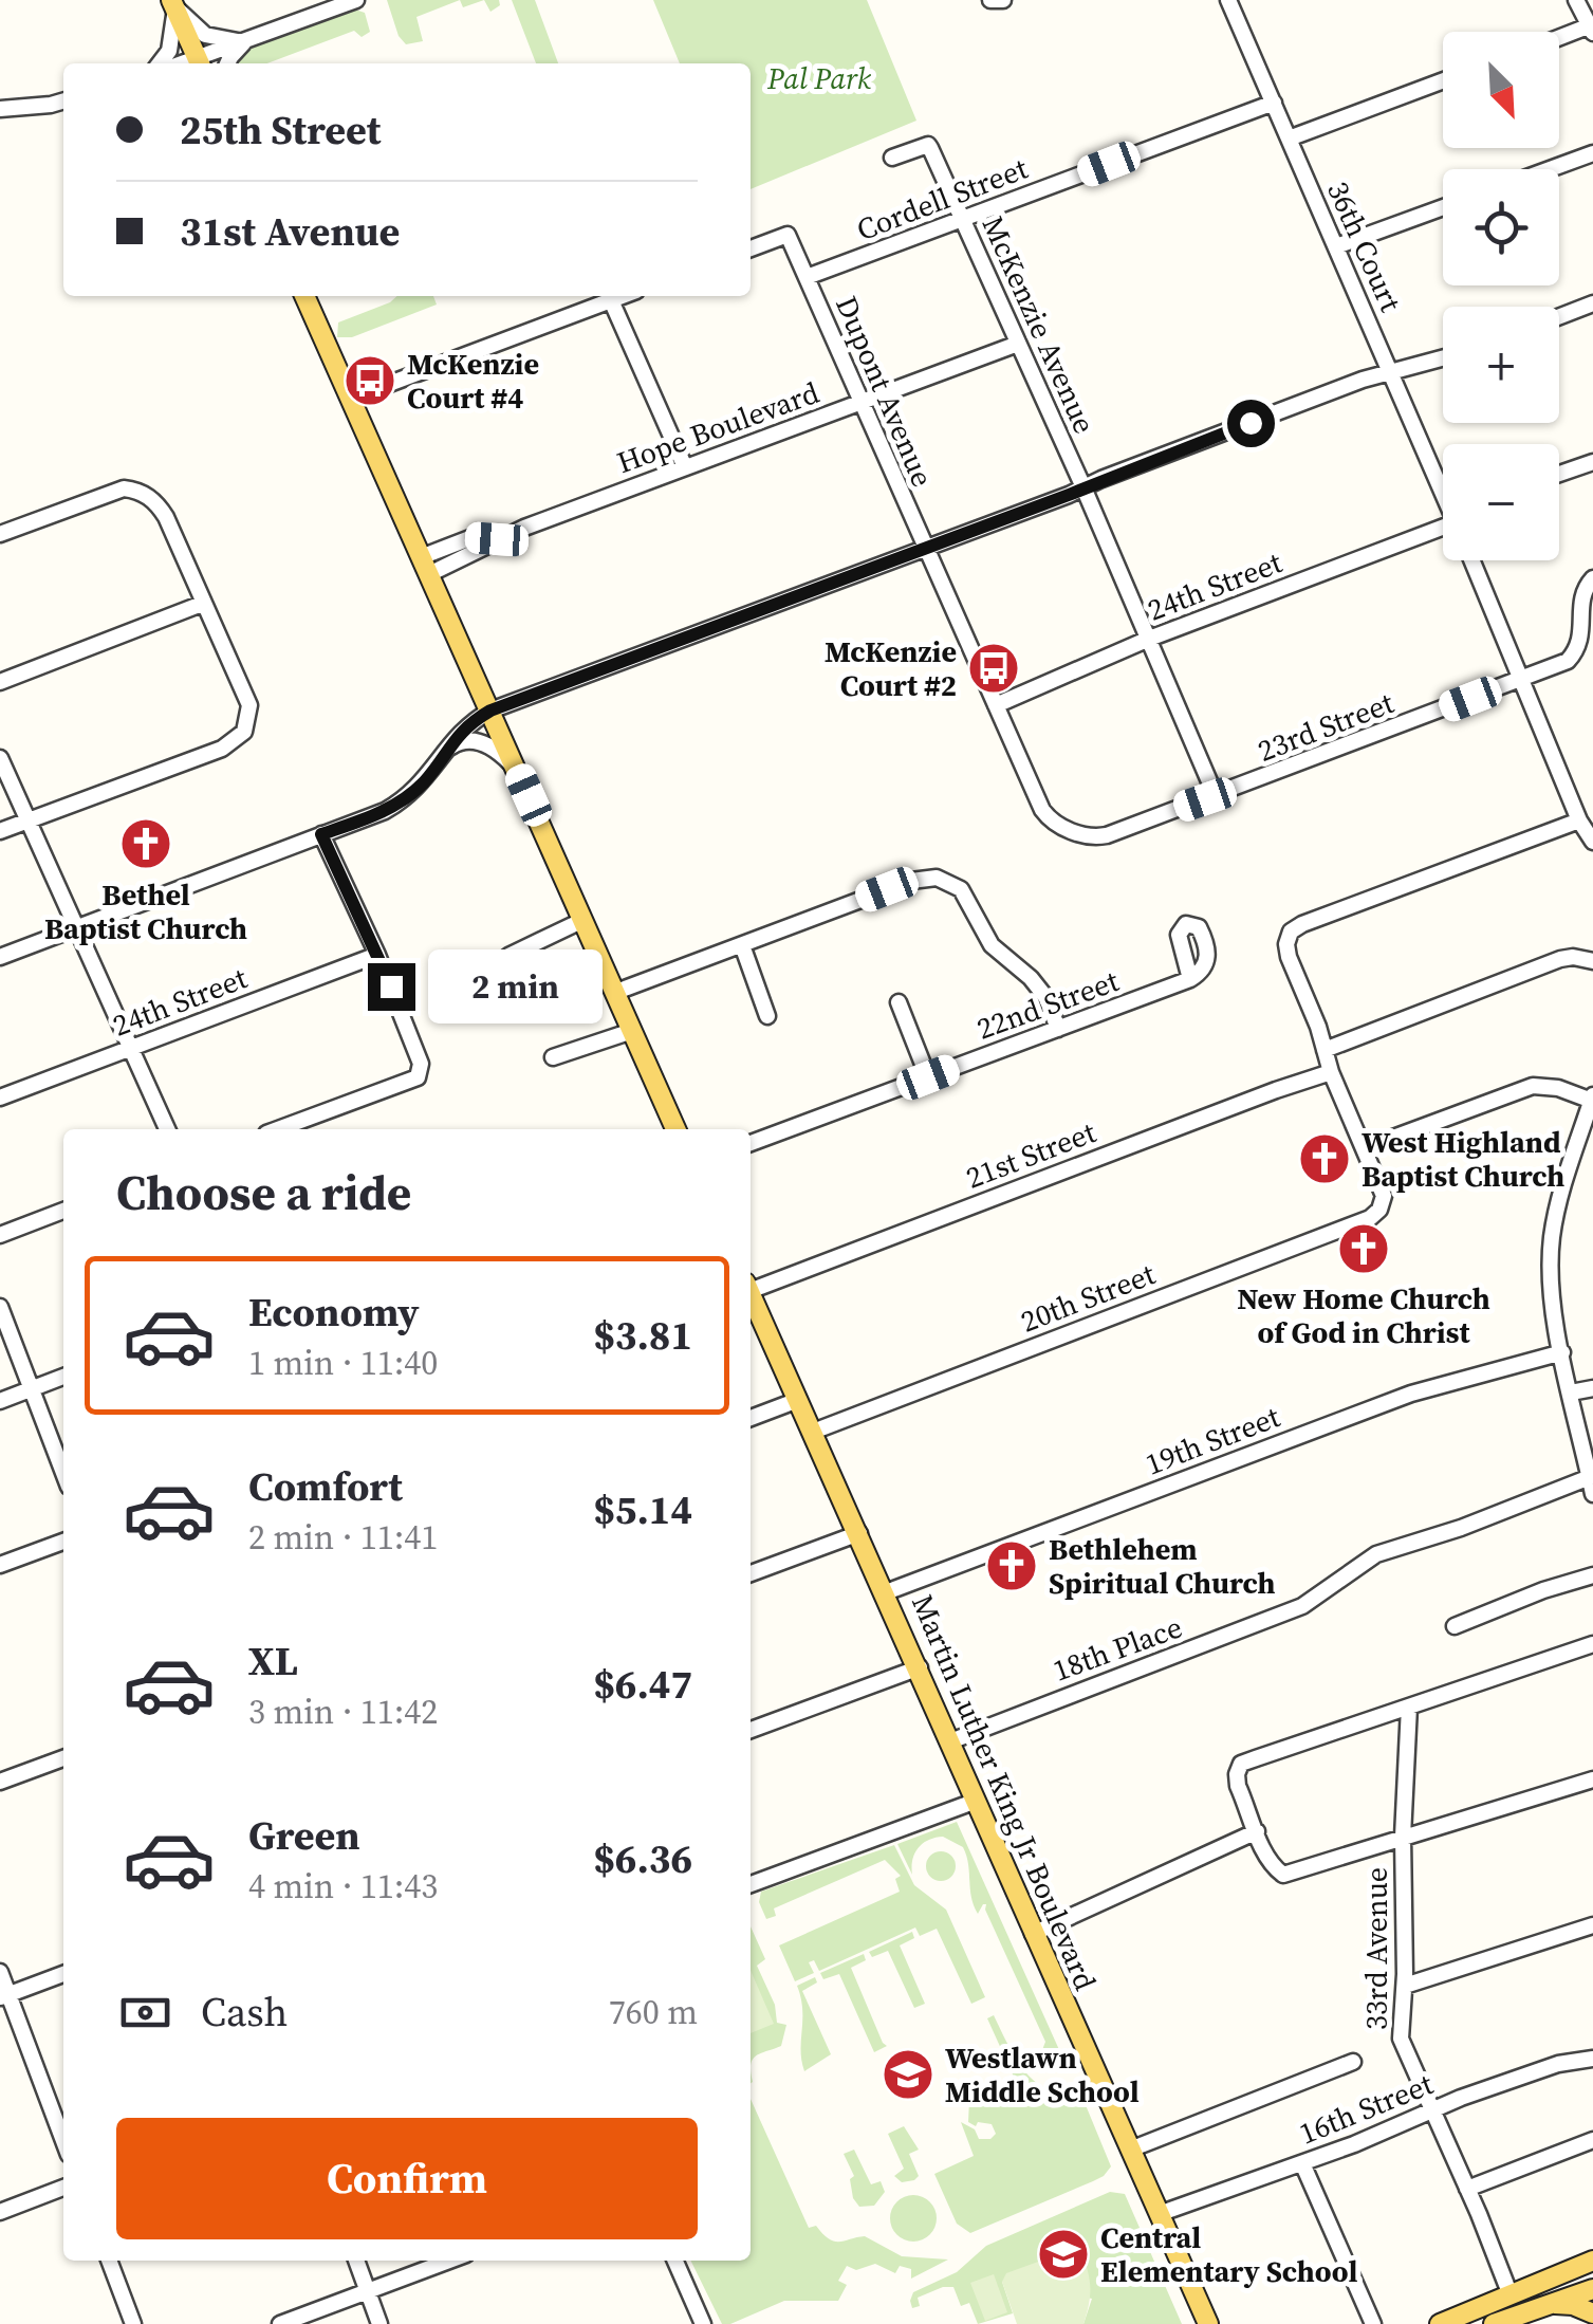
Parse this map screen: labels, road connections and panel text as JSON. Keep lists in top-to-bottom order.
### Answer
{
  "streets": {
    "main road": ["Martin Luther King Jr Boulevard"],
    "street": [
      "Cordell Street",
      "36th Court",
      "McKenzie Avenue",
      "Dupont Avenue",
      "Hope Boulevard",
      "24th Street",
      "23rd Street",
      "22nd Street",
      "21st Street",
      "20th Street",
      "19th Street",
      "18th Place",
      "33rd Avenue",
      "16th Street"
    ]
  },
  "crossings": [
    ["Cordell Street", "36th Court"],
    ["Cordell Street", "McKenzie Avenue"],
    ["Cordell Street", "Dupont Avenue"],
    ["36th Court", "23rd Street"],
    ["McKenzie Avenue", "Hope Boulevard"],
    ["McKenzie Avenue", "24th Street"],
    ["McKenzie Avenue", "23rd Street"],
    ["Dupont Avenue", "Hope Boulevard"],
    ["Dupont Avenue", "24th Street"],
    ["Dupont Avenue", "23rd Street"],
    ["20th Street", "Martin Luther King Jr Boulevard"],
    ["19th Street", "Martin Luther King Jr Boulevard"],
    ["18th Place", "Martin Luther King Jr Boulevard"],
    ["Martin Luther King Jr Boulevard", "16th Street"],
    ["33rd Avenue", "16th Street"]
  ],
  "parks": ["Pal Park"],
  "places": {
    "bus stop": ["McKenzie Court #4", "McKenzie Court #2"],
    "church": [
      "Bethel Baptist Church",
      "West Highland Baptist Church",
      "New Home Church of God in Christ",
      "Bethlehem Spiritual Church"
    ],
    "school or university": ["Westlawn Middle School", "Central Elementary School"]
  },
  "north": "bottom right",
  "page": {
    "map_buttons": ["+", "−"],
    "banner": ["25th Street", "31st Avenue"],
    "bubble": "2 min",
    "heading": "Choose a ride",
    "list": [
      {
        "name": "Economy",
        "note": "1 min · 11:40",
        "value": "$3.81"
      },
      {
        "name": "Comfort",
        "note": "2 min · 11:41",
        "value": "$5.14"
      },
      {
        "name": "XL",
        "note": "3 min · 11:42",
        "value": "$6.47"
      },
      {
        "name": "Green",
        "note": "4 min · 11:43",
        "value": "$6.36"
      }
    ],
    "pay": ["Cash", "760 m"],
    "buttons": "Confirm"
  }
}
